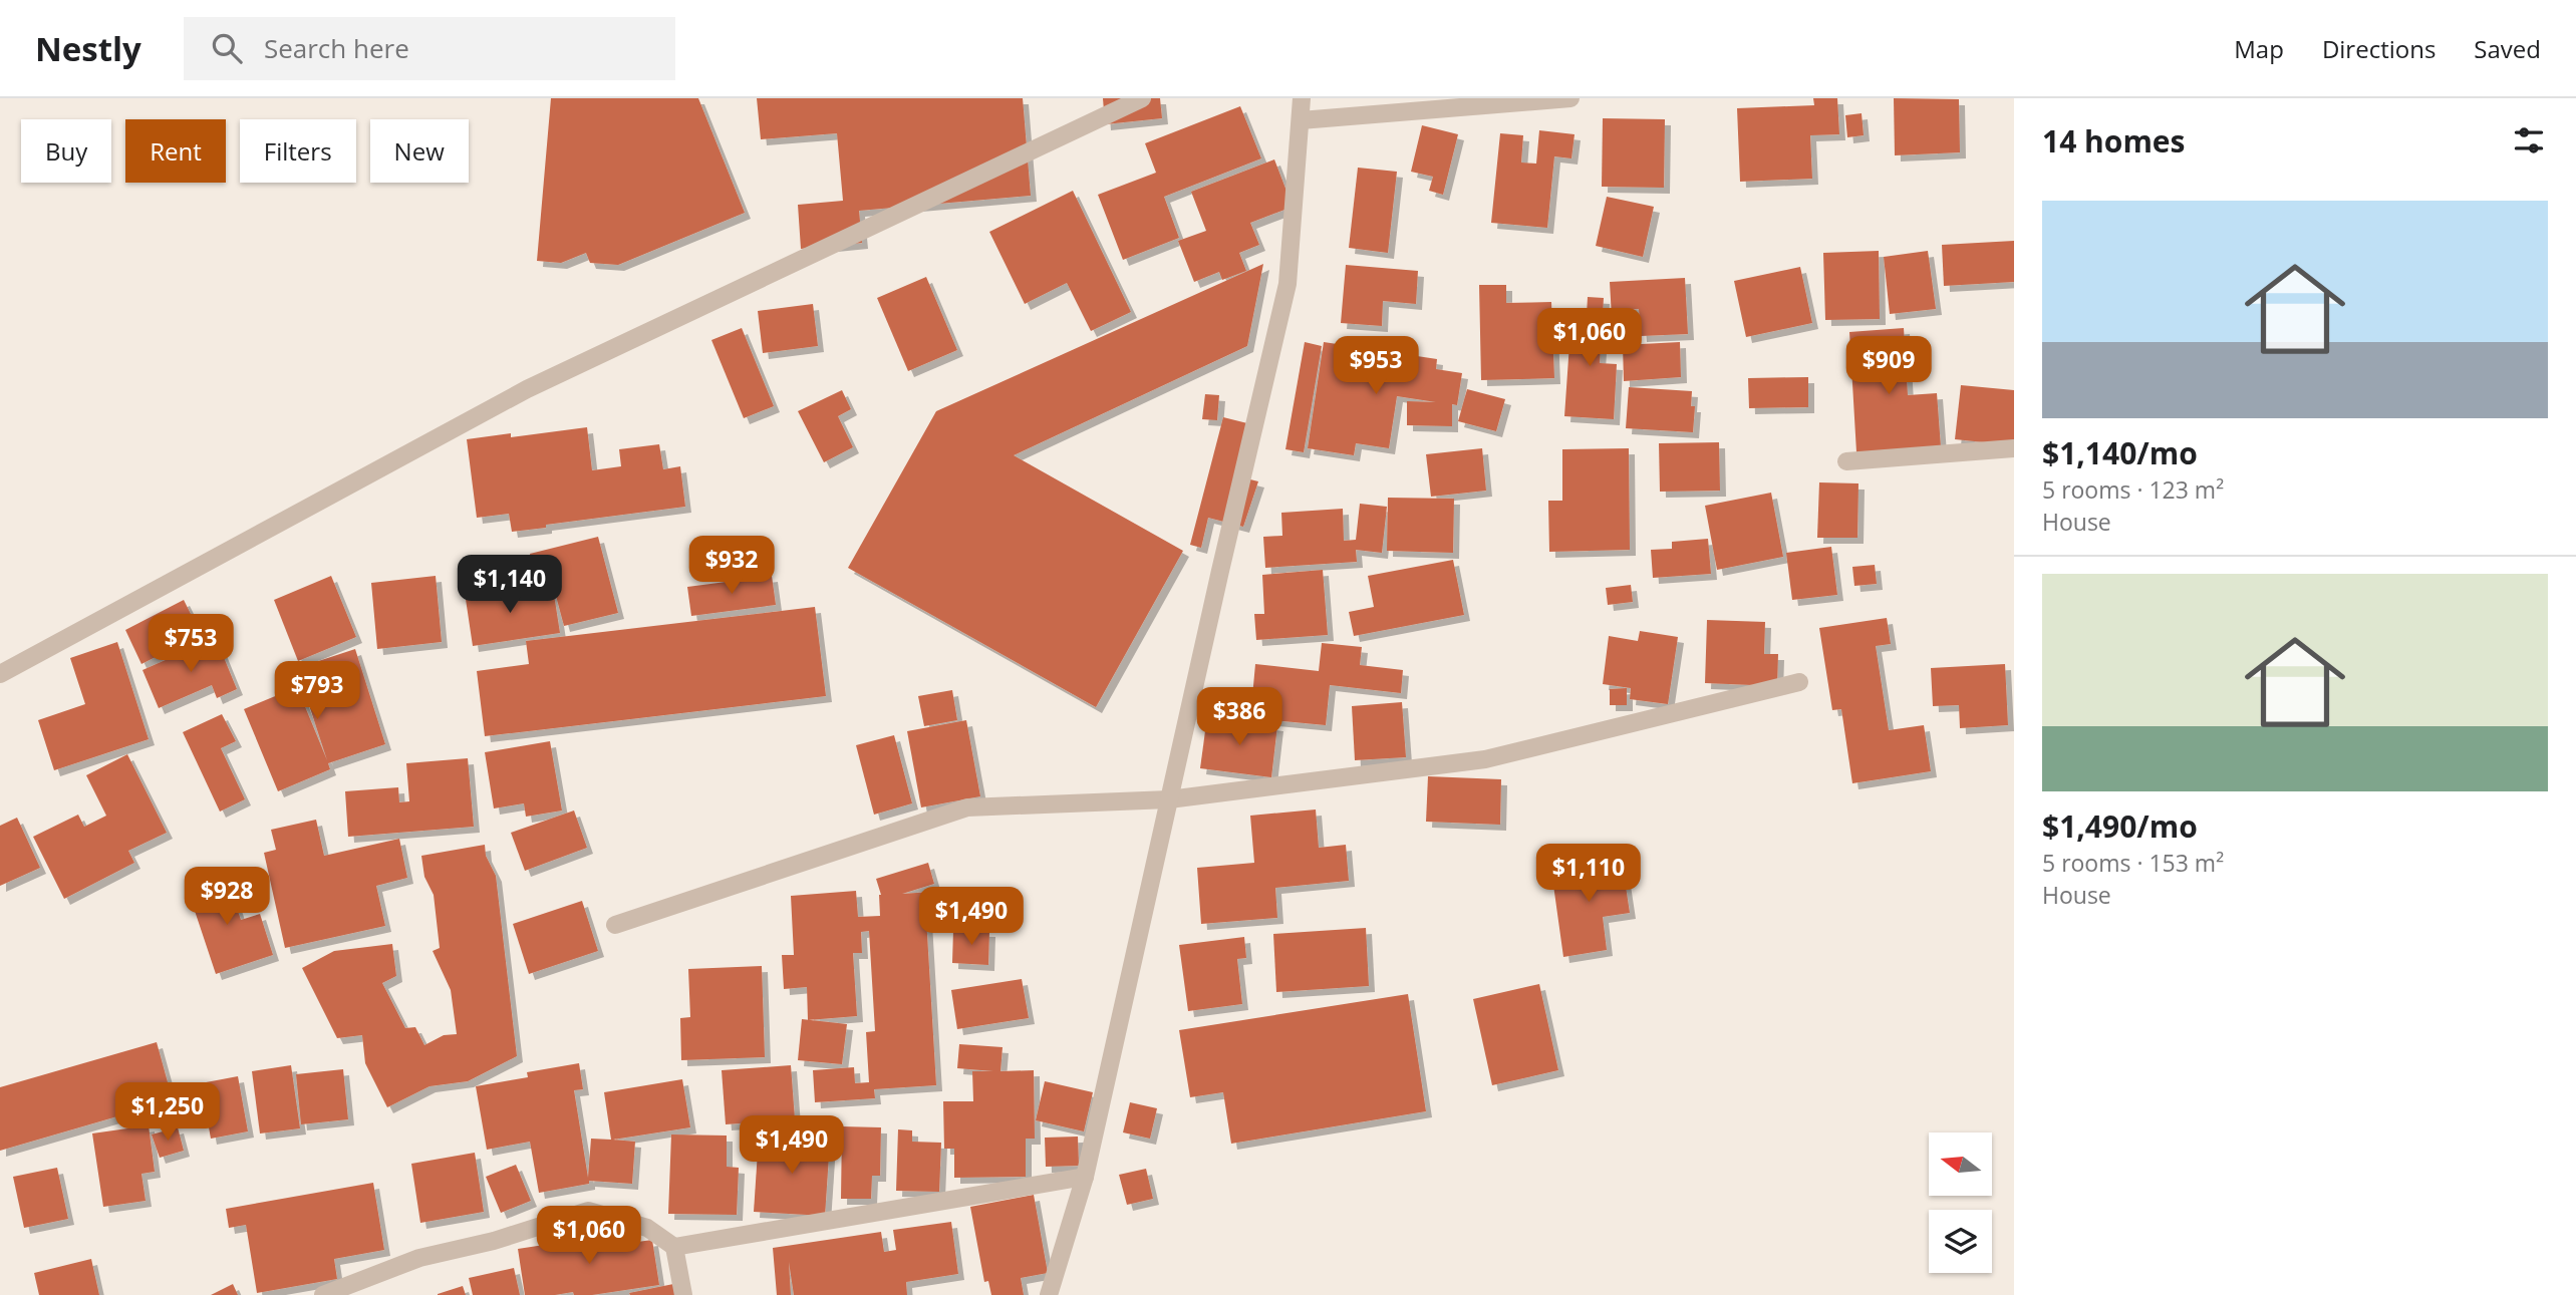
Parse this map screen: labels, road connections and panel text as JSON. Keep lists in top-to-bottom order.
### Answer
{
  "north": "left",
  "page": {
    "header": "Nestly",
    "search": "Search here",
    "nav": ["Map", "Directions", "Saved"],
    "heading": "14 homes",
    "chip": [
      "Buy",
      "Rent",
      "Filters",
      "New"
    ],
    "list": [
      {
        "name": "$1,140/mo",
        "note": "5 rooms · 123 m² · House"
      },
      {
        "name": "$1,490/mo",
        "note": "5 rooms · 153 m² · House"
      }
    ],
    "price": [
      "$1,060",
      "$953",
      "$909",
      "$932",
      "$1,140",
      "$753",
      "$793",
      "$386",
      "$1,110",
      "$928",
      "$1,490",
      "$1,250",
      "$1,490",
      "$1,060"
    ]
  }
}
